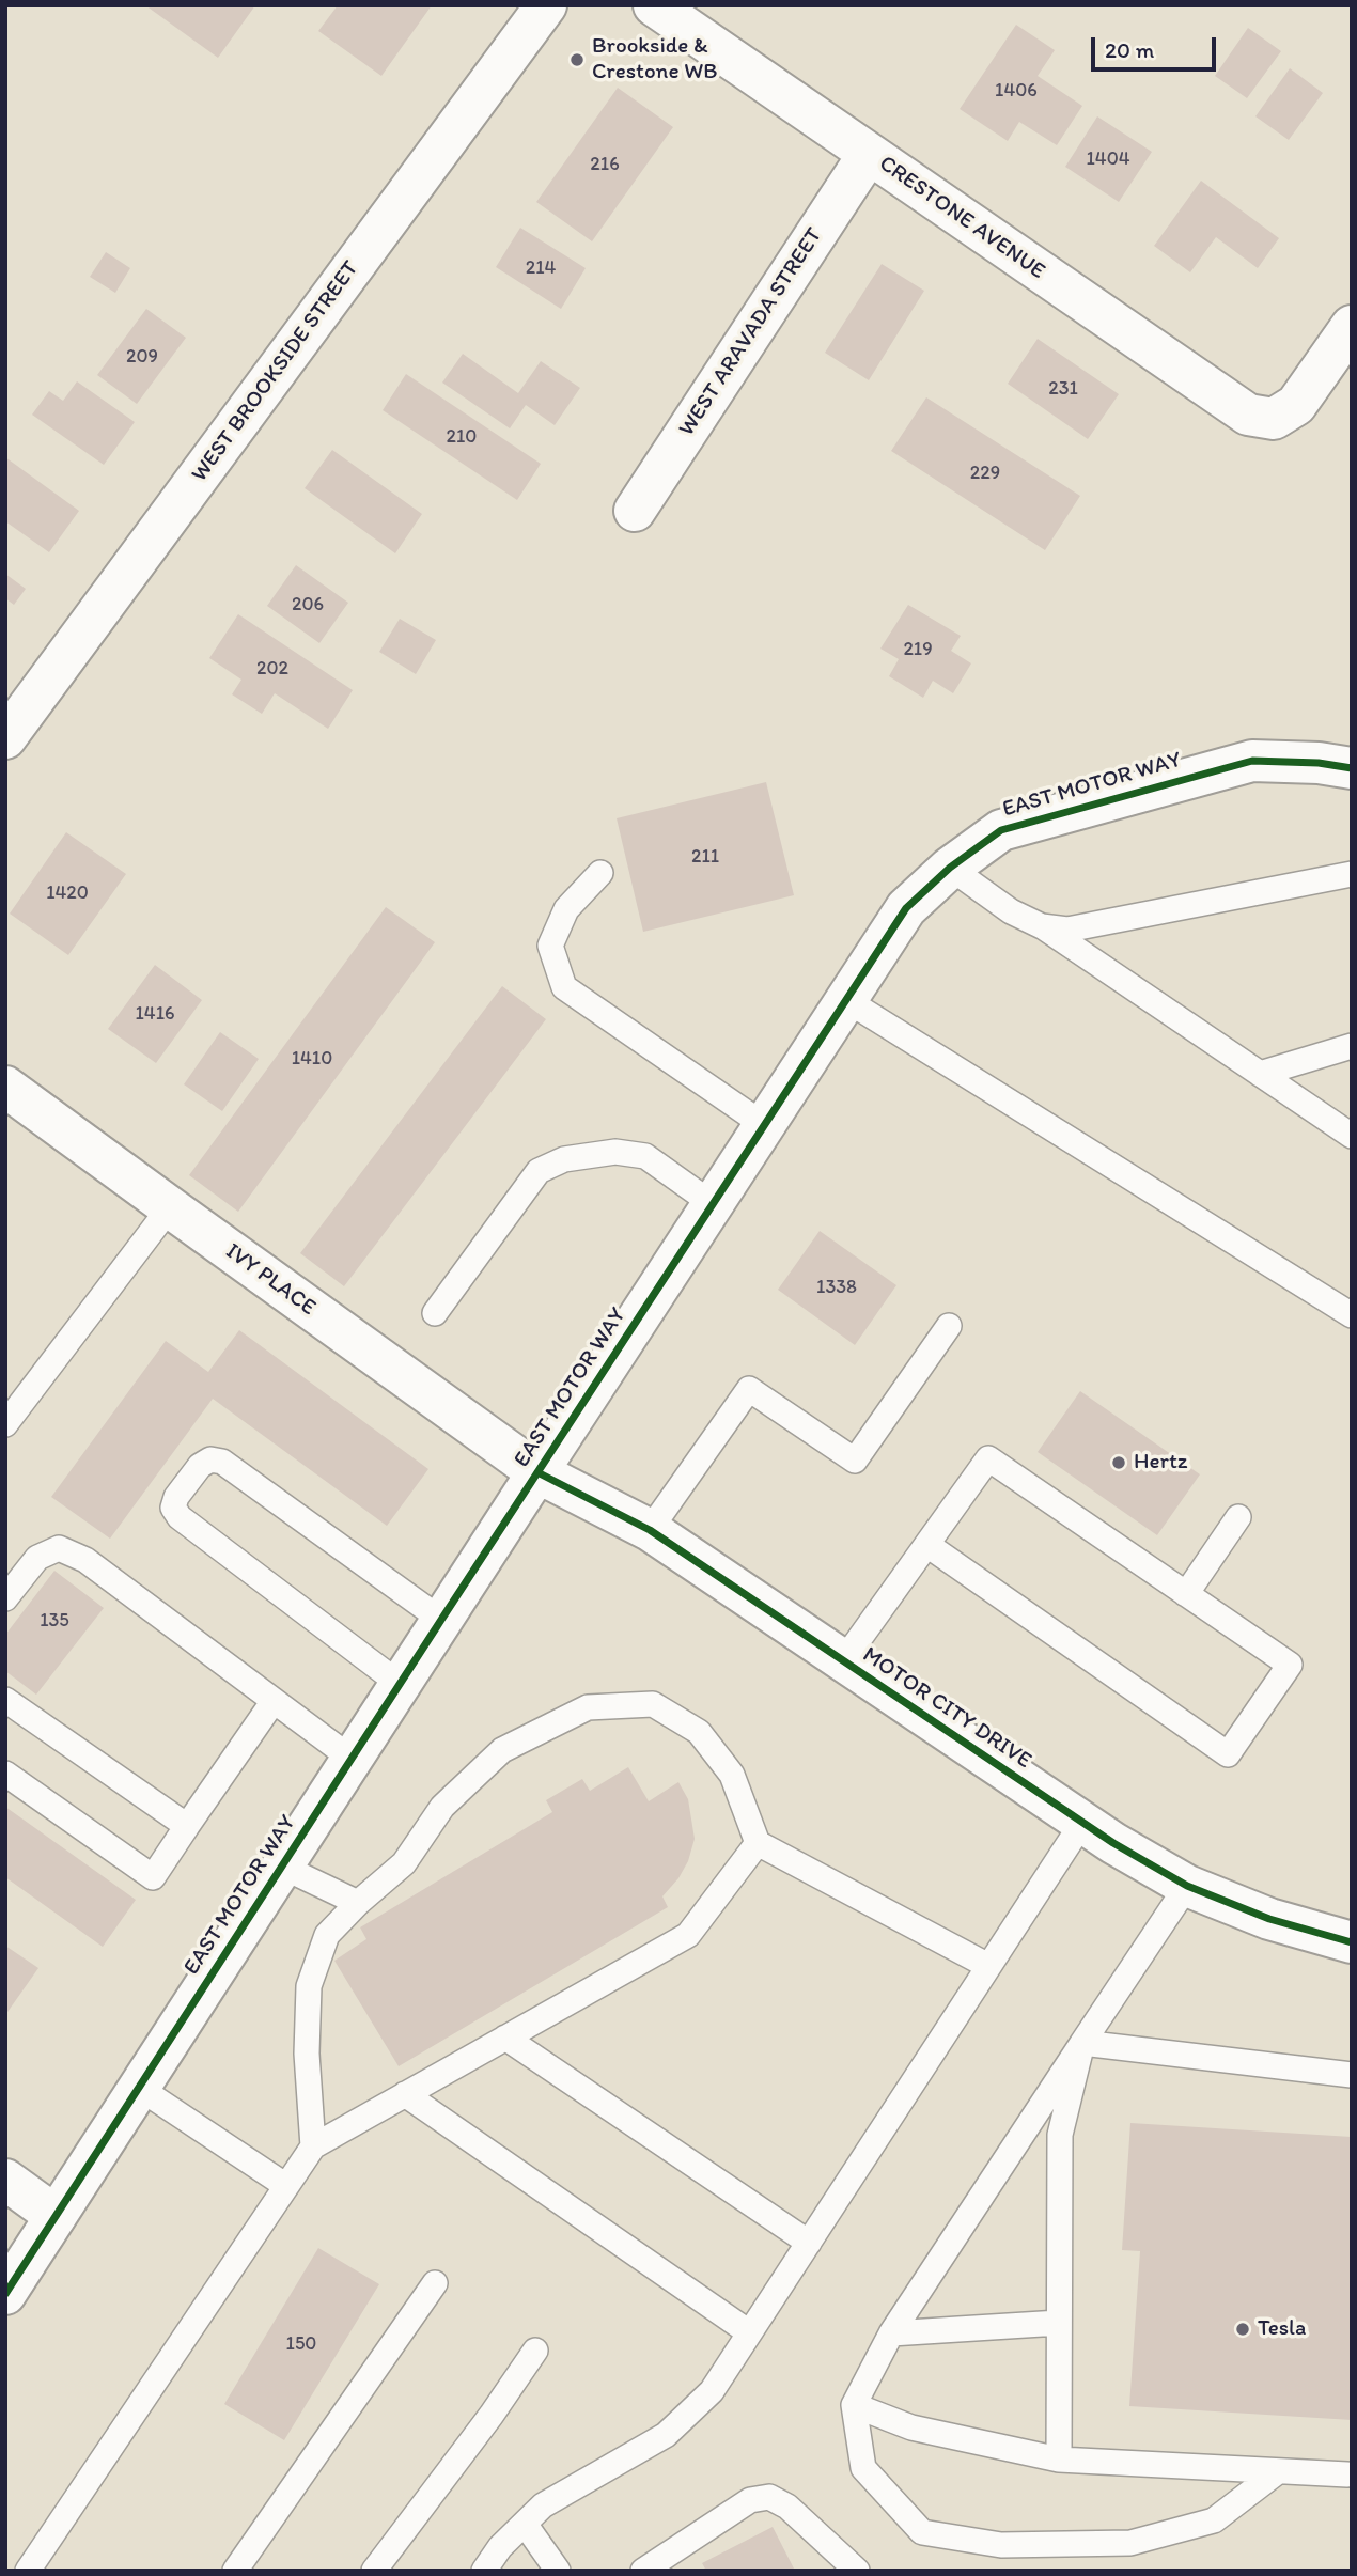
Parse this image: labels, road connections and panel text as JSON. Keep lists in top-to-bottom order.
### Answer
{
  "streets": {
    "street": [
      "CRESTONE AVENUE",
      "WEST ARAVADA STREET",
      "WEST BROOKSIDE STREET",
      "EAST MOTOR WAY",
      "IVY PLACE",
      "MOTOR CITY DRIVE"
    ]
  },
  "crossings": [
    ["CRESTONE AVENUE", "WEST ARAVADA STREET"],
    ["EAST MOTOR WAY", "IVY PLACE"],
    ["EAST MOTOR WAY", "MOTOR CITY DRIVE"],
    ["IVY PLACE", "MOTOR CITY DRIVE"]
  ],
  "places": ["Brookside & Crestone WB", "Hertz", "Tesla"],
  "house_numbers": [
    "1406",
    "1404",
    "216",
    "214",
    "209",
    "231",
    "210",
    "229",
    "206",
    "219",
    "202",
    "211",
    "1420",
    "1416",
    "1410",
    "1338",
    "135",
    "150"
  ],
  "scale_bar": "20 m"
}
